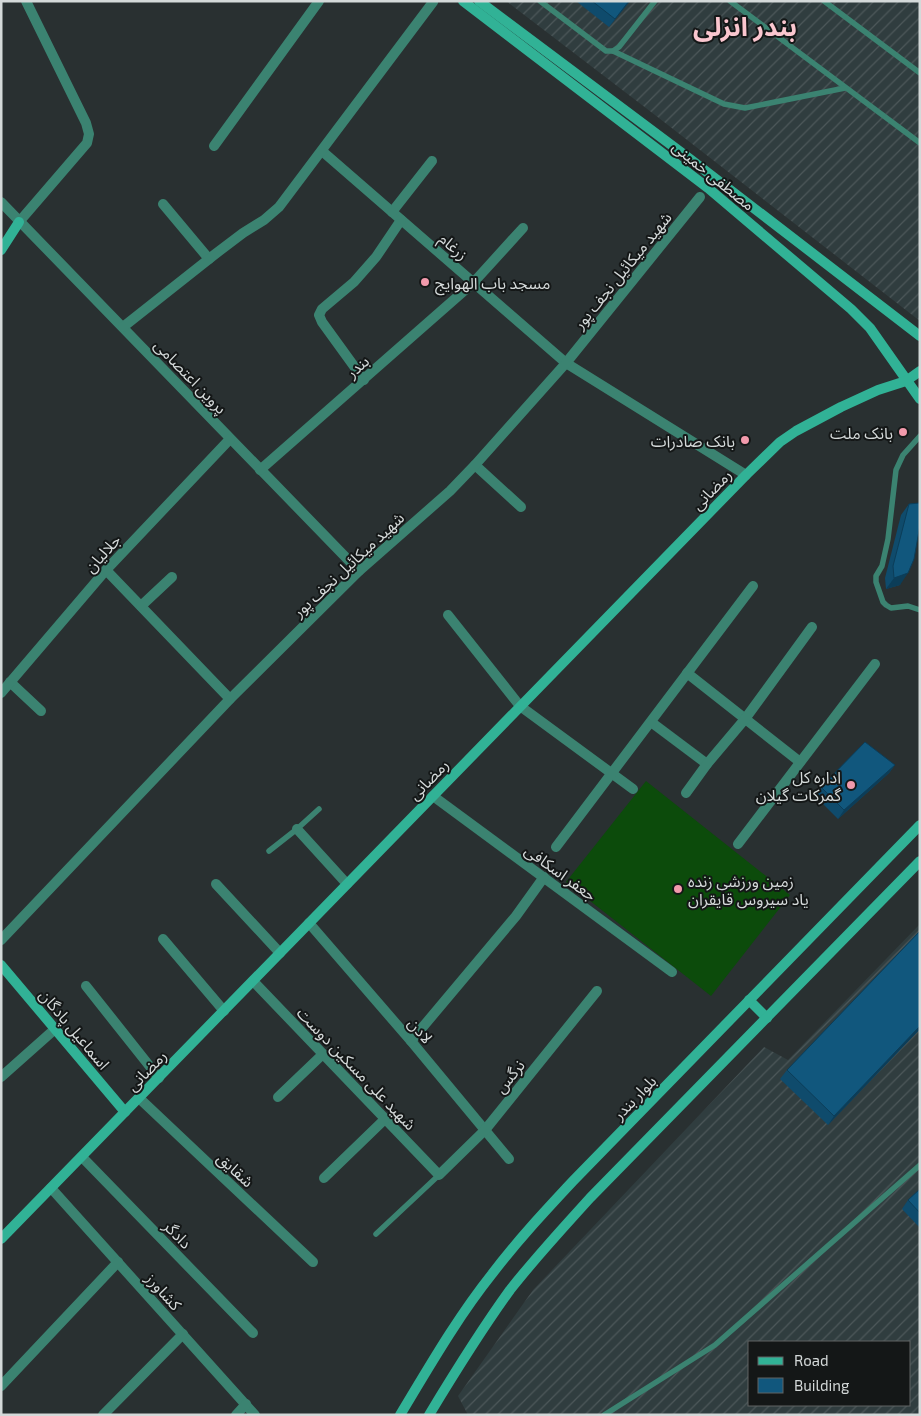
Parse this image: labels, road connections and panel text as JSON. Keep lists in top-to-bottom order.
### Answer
{
  "streets": {
    "main road": [
      "مصطفی خمینی",
      "رمضانی",
      "اسماعیل پادگان",
      "بلوار بندر"
    ],
    "street": [
      "زرغام",
      "شهید میکائیل نجف پور",
      "بندر",
      "پروین اعتصامی",
      "جلالیان",
      "جعفر اسکافی",
      "لادن",
      "شهید علی مسکین دوست",
      "نرگس",
      "شقایق",
      "دادگر",
      "کشاورز"
    ]
  },
  "crossings": [
    ["مصطفی خمینی", "رمضانی"],
    ["زرغام", "شهید میکائیل نجف پور"],
    ["زرغام", "بندر"],
    ["زرغام", "رمضانی"],
    ["شهید میکائیل نجف پور", "پروین اعتصامی"],
    ["بندر", "پروین اعتصامی"],
    ["پروین اعتصامی", "جلالیان"],
    ["رمضانی", "جعفر اسکافی"],
    ["رمضانی", "اسماعیل پادگان"],
    ["رمضانی", "لادن"],
    ["رمضانی", "شهید علی مسکین دوست"],
    ["رمضانی", "شقایق"],
    ["رمضانی", "دادگر"],
    ["رمضانی", "کشاورز"],
    ["لادن", "نرگس"],
    ["شهید علی مسکین دوست", "نرگس"]
  ],
  "districts": ["بندر انزلی"],
  "places": [
    "مسجد باب الهوایج",
    "بانک ملت",
    "بانک صادرات",
    "اداره کل گمرکات گیلان",
    "زمین ورزشی زنده یاد سیروس قایقران"
  ],
  "legend": ["Road", "Building"]
}
